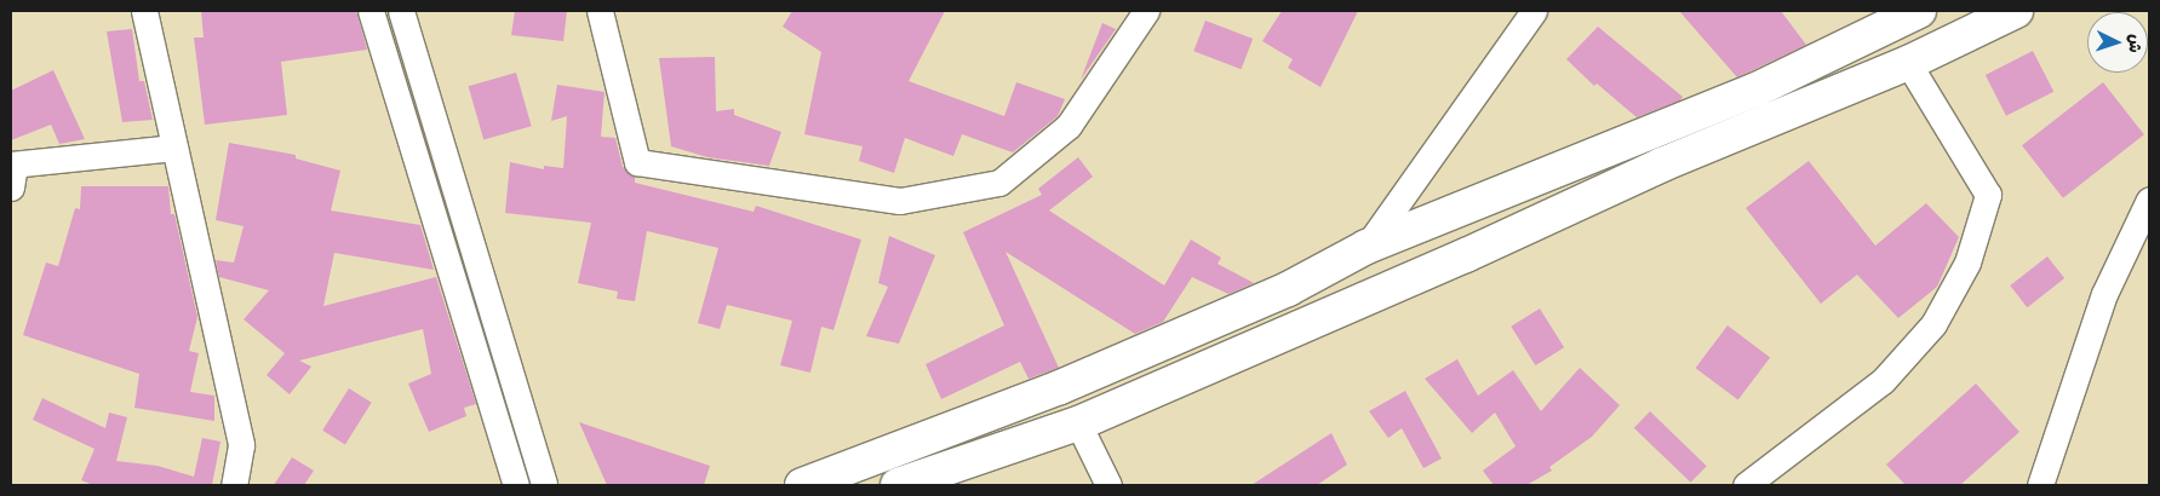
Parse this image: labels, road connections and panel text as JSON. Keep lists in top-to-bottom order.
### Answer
{
  "north": "right"
}
